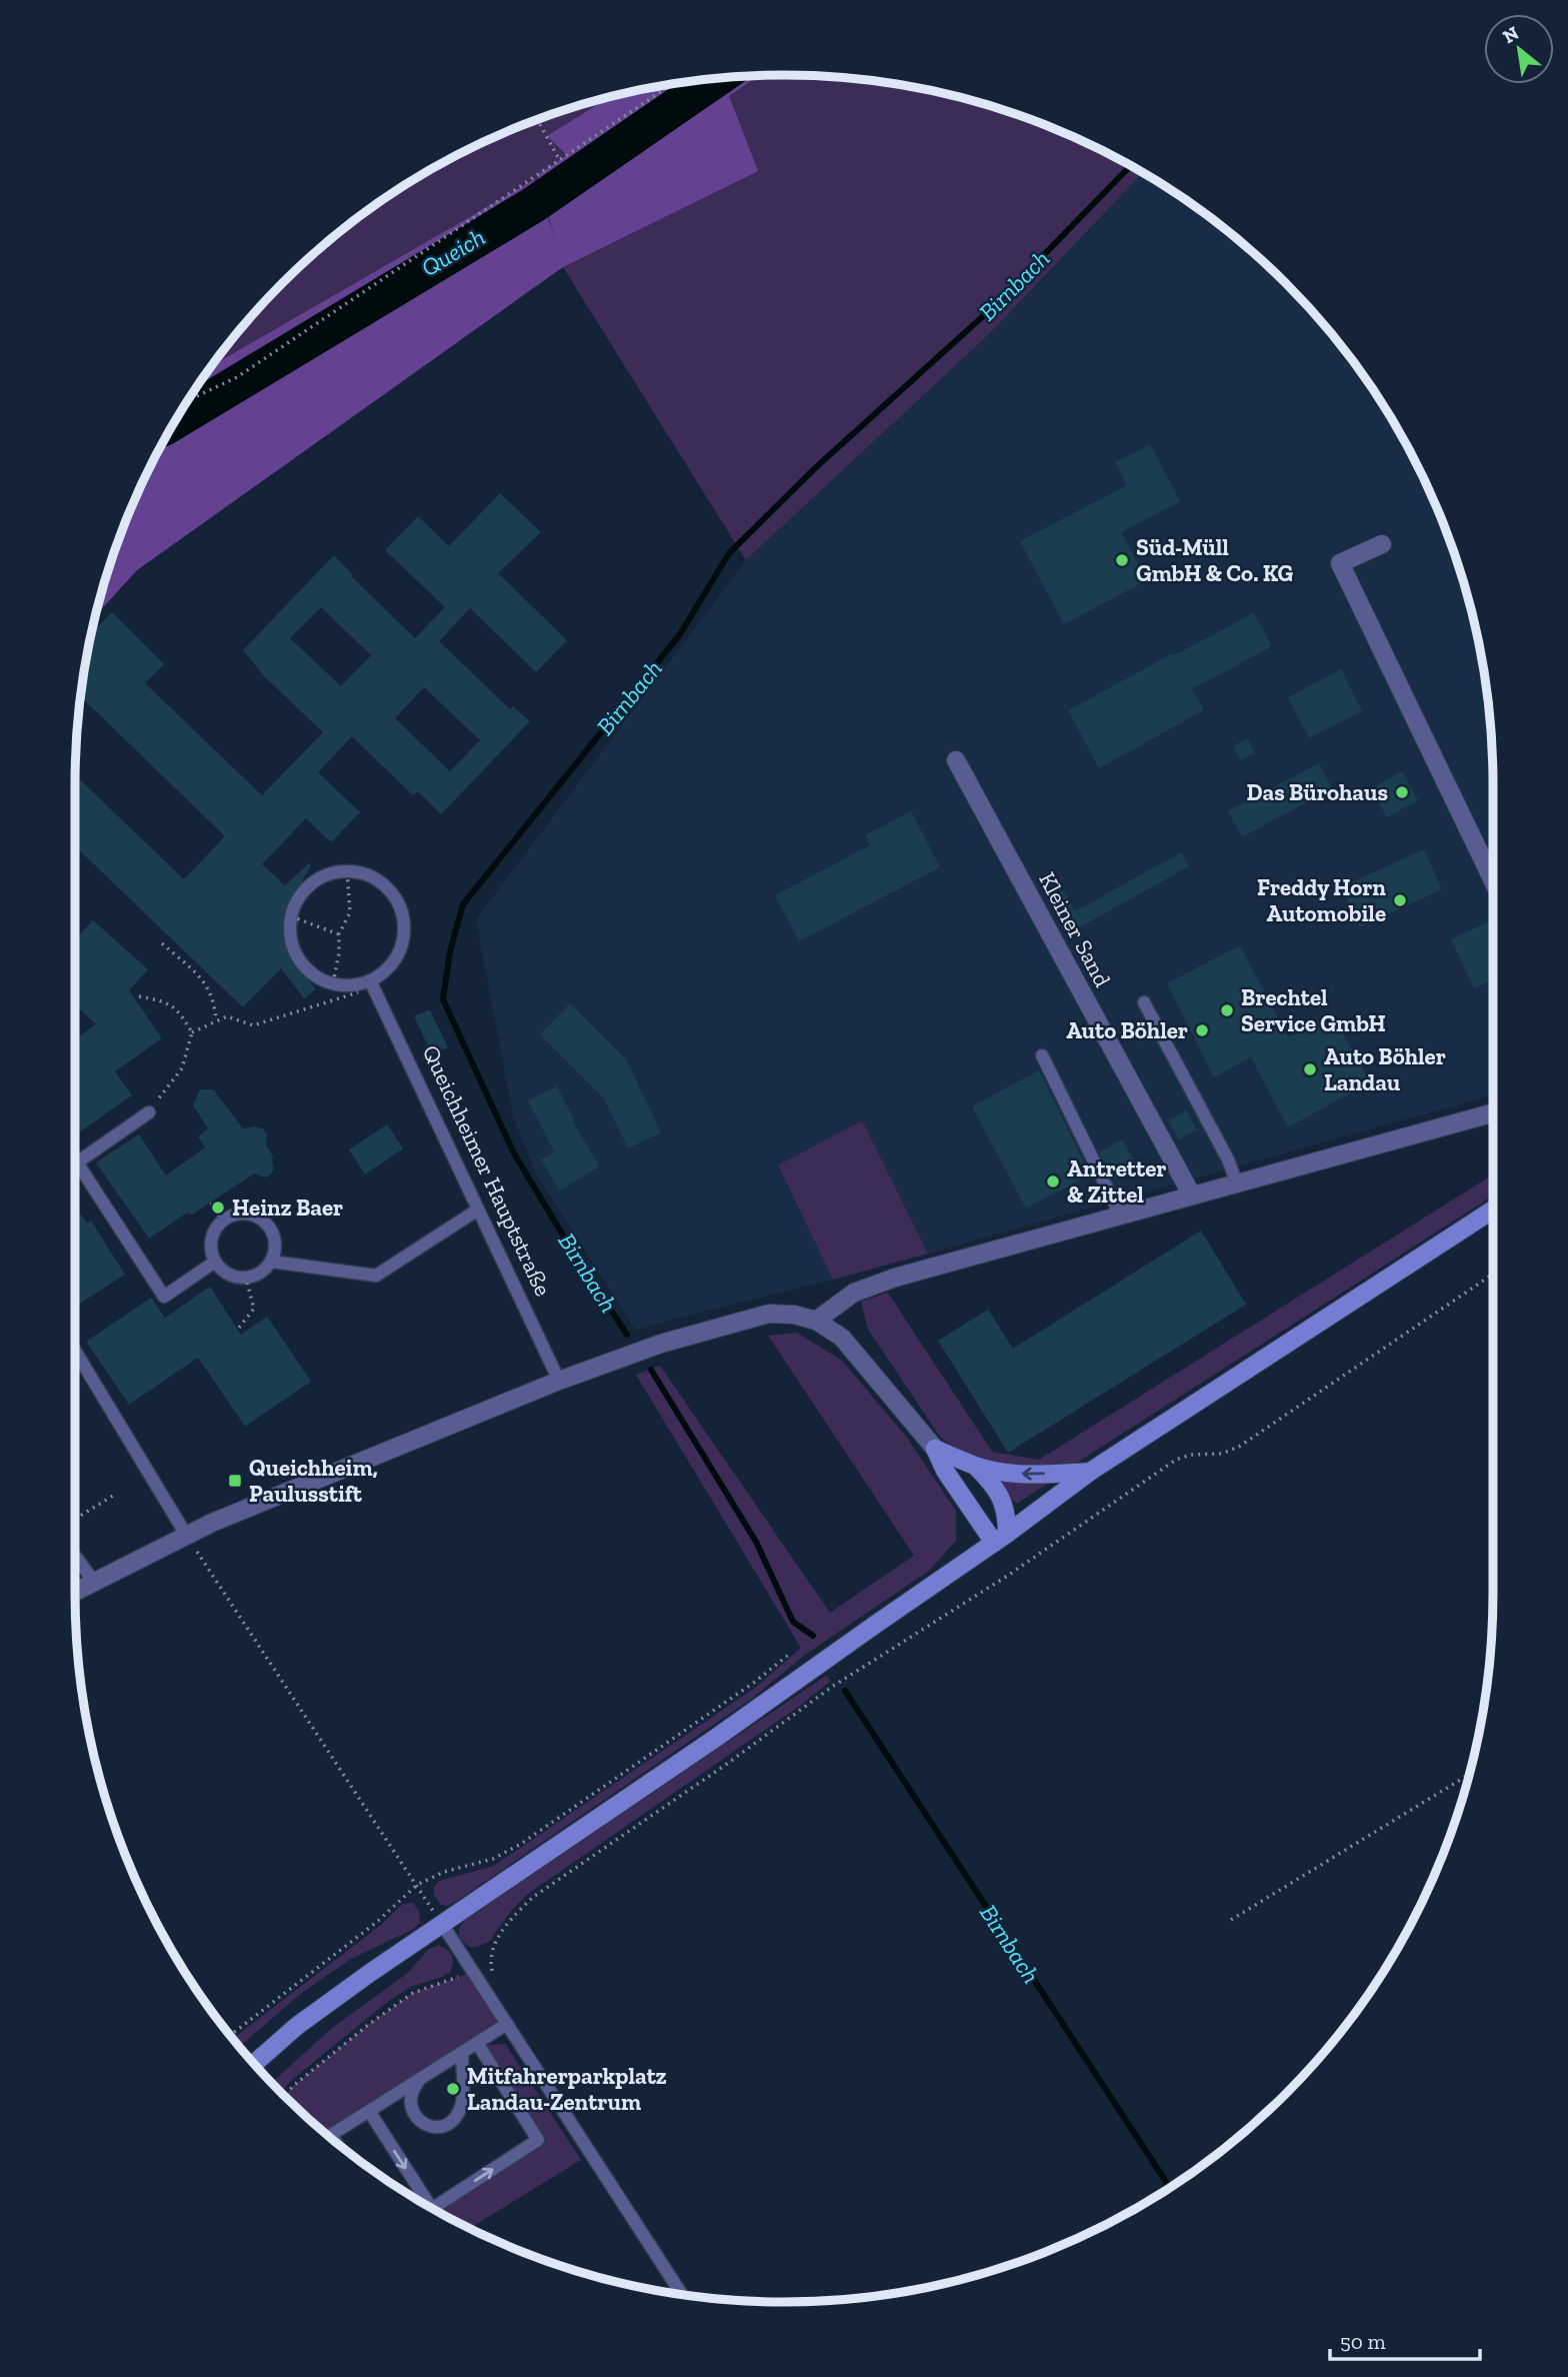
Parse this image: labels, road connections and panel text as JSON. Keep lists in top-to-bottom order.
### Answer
{
  "streets": {
    "street": ["Kleiner Sand"],
    "lane": ["Queichheimer Hauptstraße"]
  },
  "water": ["Queich", "Birnbach"],
  "places": {
    "other": [
      "Süd-Müll GmbH & Co. KG",
      "Das Bürohaus",
      "Freddy Horn Automobile",
      "Brechtel Service GmbH",
      "Auto Böhler",
      "Auto Böhler Landau",
      "Antretter & Zittel",
      "Heinz Baer",
      "Mitfahrerparkplatz Landau-Zentrum"
    ],
    "transit": ["Queichheim, Paulusstift"]
  },
  "scale_bar": "50 m",
  "north": "top left"
}
